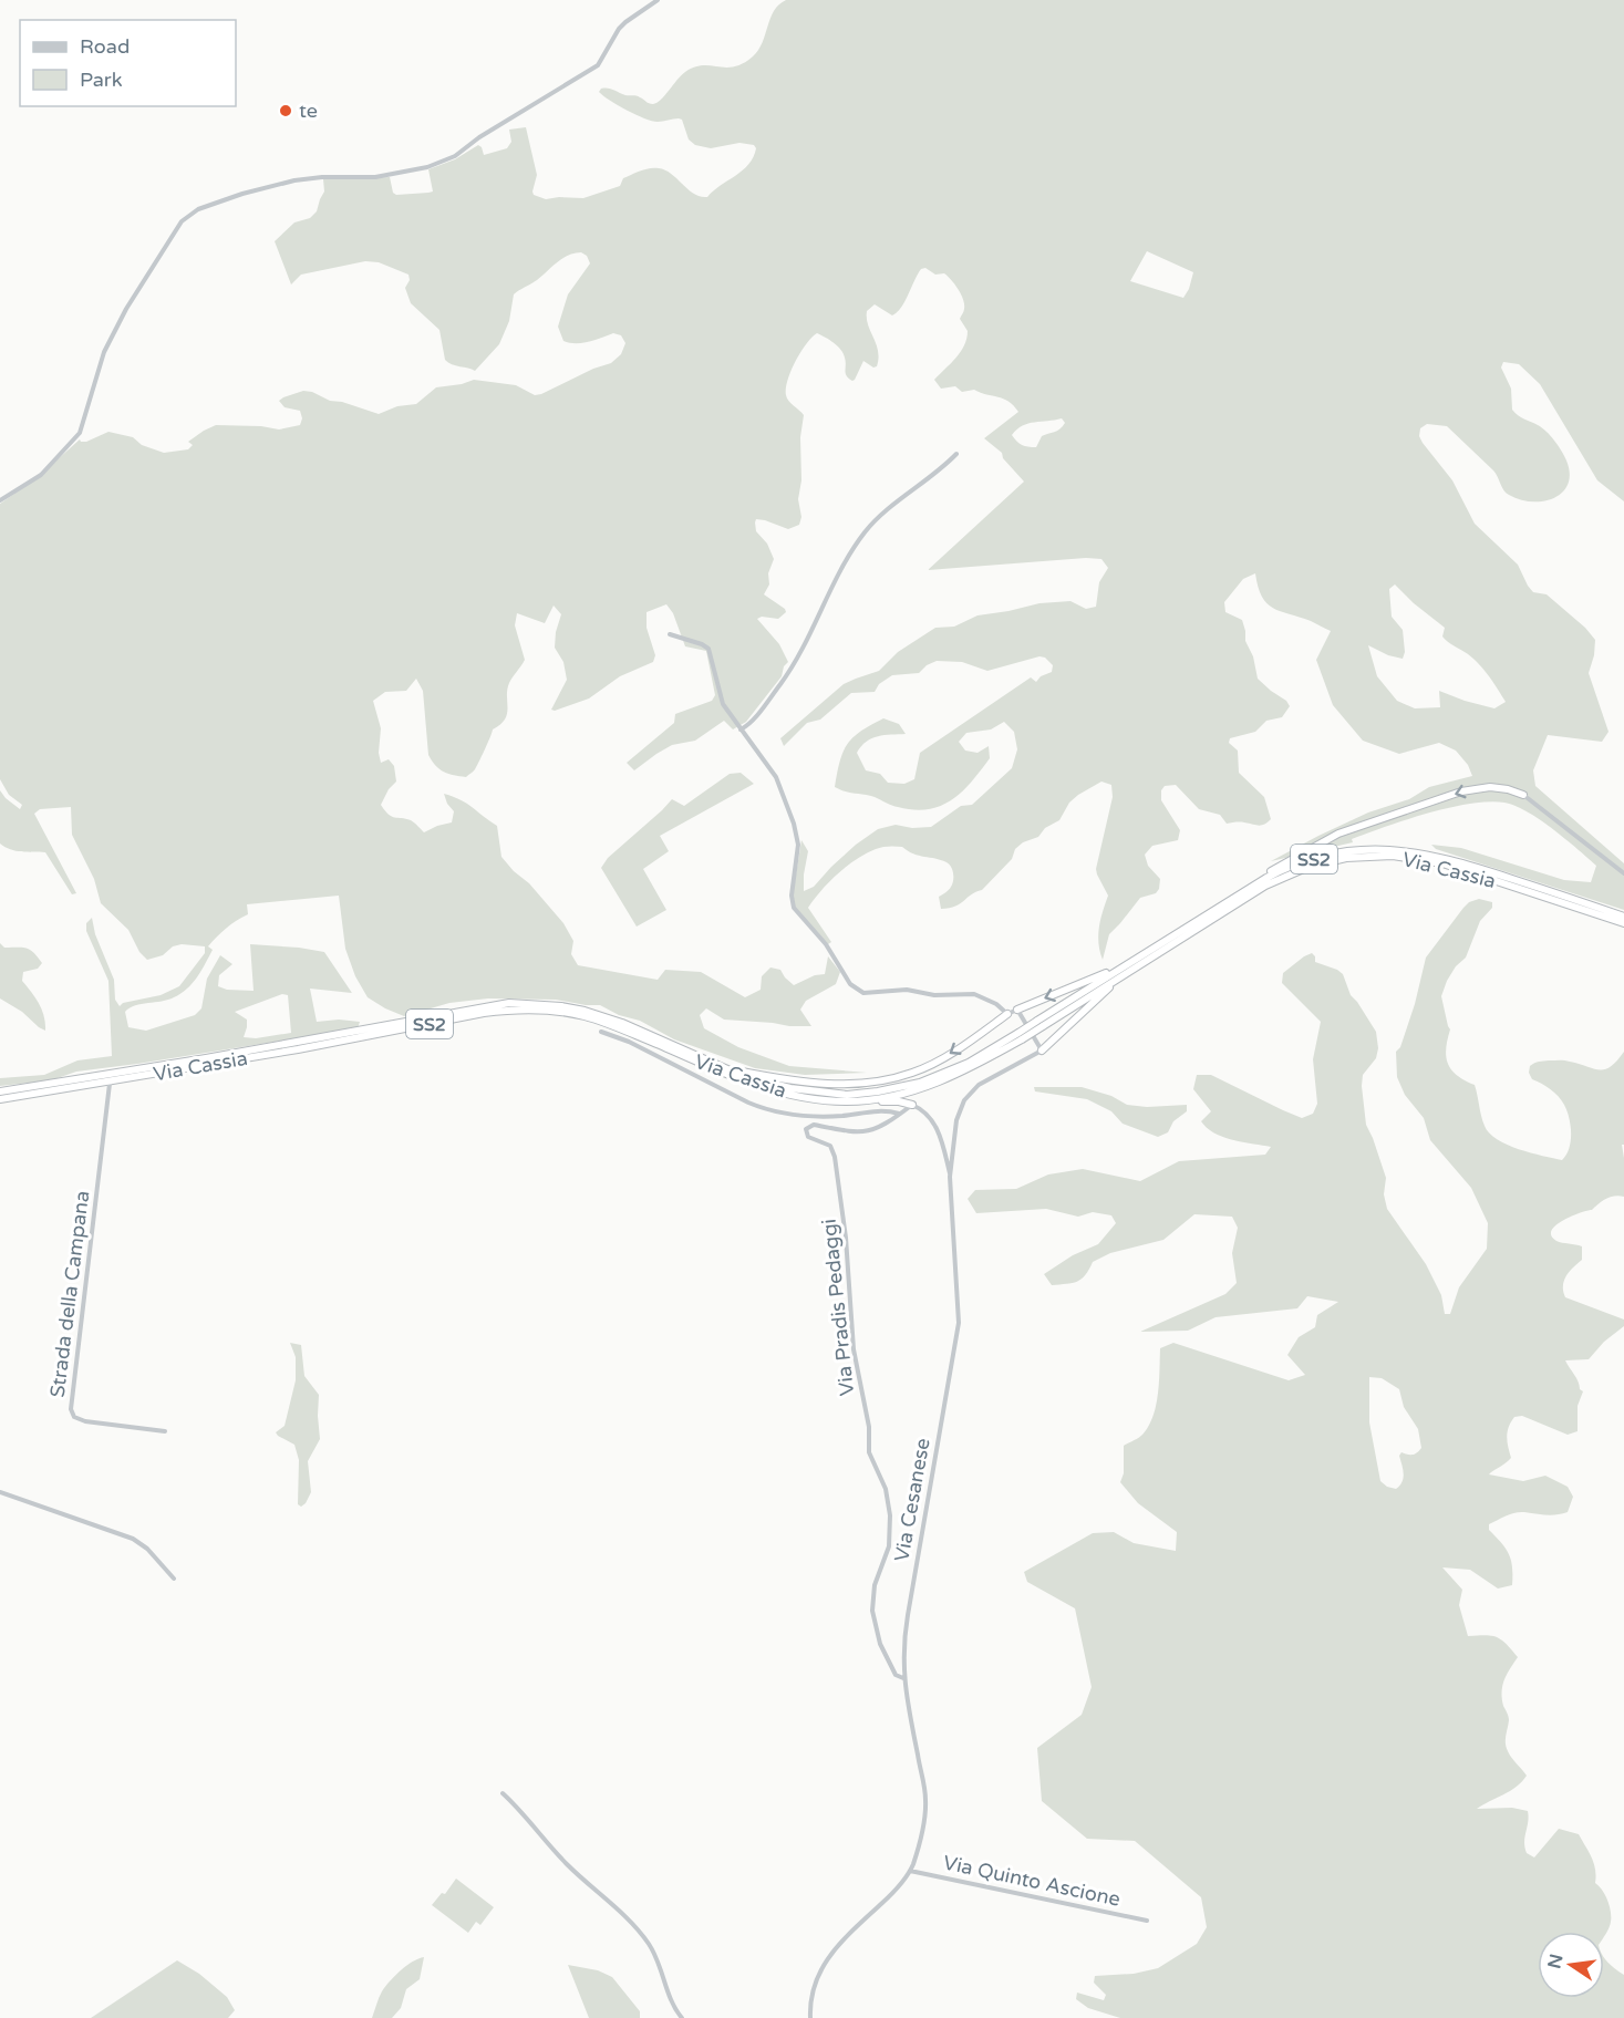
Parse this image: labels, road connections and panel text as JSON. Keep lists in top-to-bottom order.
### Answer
{
  "streets": {
    "highway": ["SS2", "Via Cassia"],
    "street": [
      "Strada della Campana",
      "Via Pradis Pedaggi",
      "Via Cesanese",
      "Via Quinto Ascione"
    ]
  },
  "crossings": [
    ["Via Pradis Pedaggi", "Via Cesanese"],
    ["Via Cesanese", "Via Quinto Ascione"]
  ],
  "places": ["te"],
  "legend": ["Road", "Park"],
  "north": "left"
}
